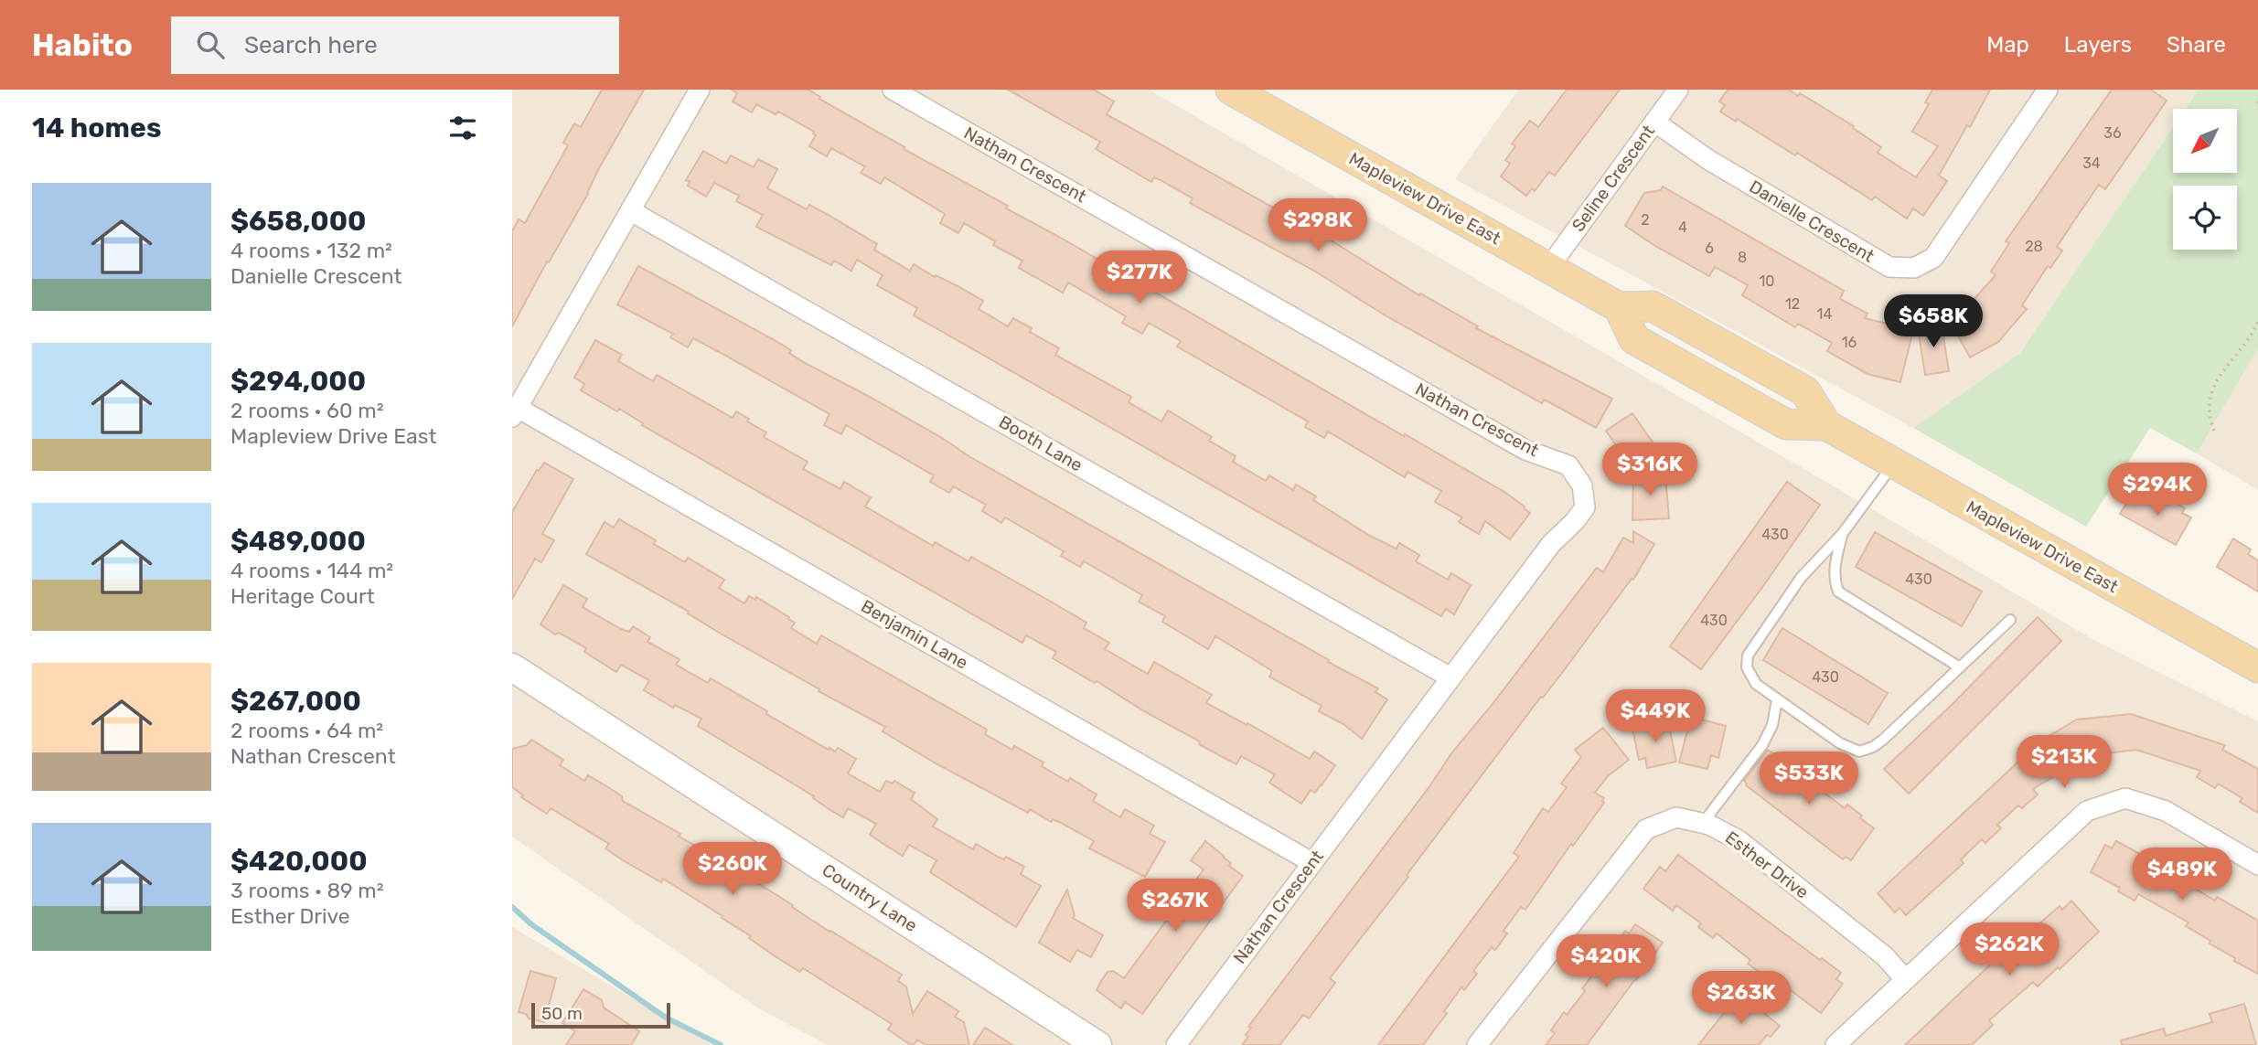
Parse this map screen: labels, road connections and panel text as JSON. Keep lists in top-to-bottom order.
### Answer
{
  "streets": {
    "main road": ["Mapleview Drive East"],
    "street": [
      "Nathan Crescent",
      "Seline Crescent",
      "Danielle Crescent",
      "Booth Lane",
      "Benjamin Lane",
      "Esther Drive",
      "Country Lane"
    ]
  },
  "crossings": [
    ["Nathan Crescent", "Booth Lane"],
    ["Nathan Crescent", "Benjamin Lane"],
    ["Seline Crescent", "Mapleview Drive East"],
    ["Seline Crescent", "Danielle Crescent"]
  ],
  "house_numbers": [
    "36",
    "34",
    "2",
    "4",
    "28",
    "6",
    "8",
    "10",
    "12",
    "14",
    "16",
    "430",
    "430",
    "430",
    "430"
  ],
  "scale_bar": "50 m",
  "north": "bottom left",
  "page": {
    "header": "Habito",
    "search": "Search here",
    "nav": ["Map", "Layers", "Share"],
    "heading": "14 homes",
    "list": [
      {
        "name": "$658,000",
        "note": "4 rooms · 132 m² · Danielle Crescent"
      },
      {
        "name": "$294,000",
        "note": "2 rooms · 60 m² · Mapleview Drive East"
      },
      {
        "name": "$489,000",
        "note": "4 rooms · 144 m² · Heritage Court"
      },
      {
        "name": "$267,000",
        "note": "2 rooms · 64 m² · Nathan Crescent"
      },
      {
        "name": "$420,000",
        "note": "3 rooms · 89 m² · Esther Drive"
      }
    ],
    "price": [
      "$298K",
      "$277K",
      "$658K",
      "$316K",
      "$294K",
      "$449K",
      "$213K",
      "$533K",
      "$260K",
      "$489K",
      "$267K",
      "$262K",
      "$420K",
      "$263K"
    ],
    "scale": "50 m"
  }
}
